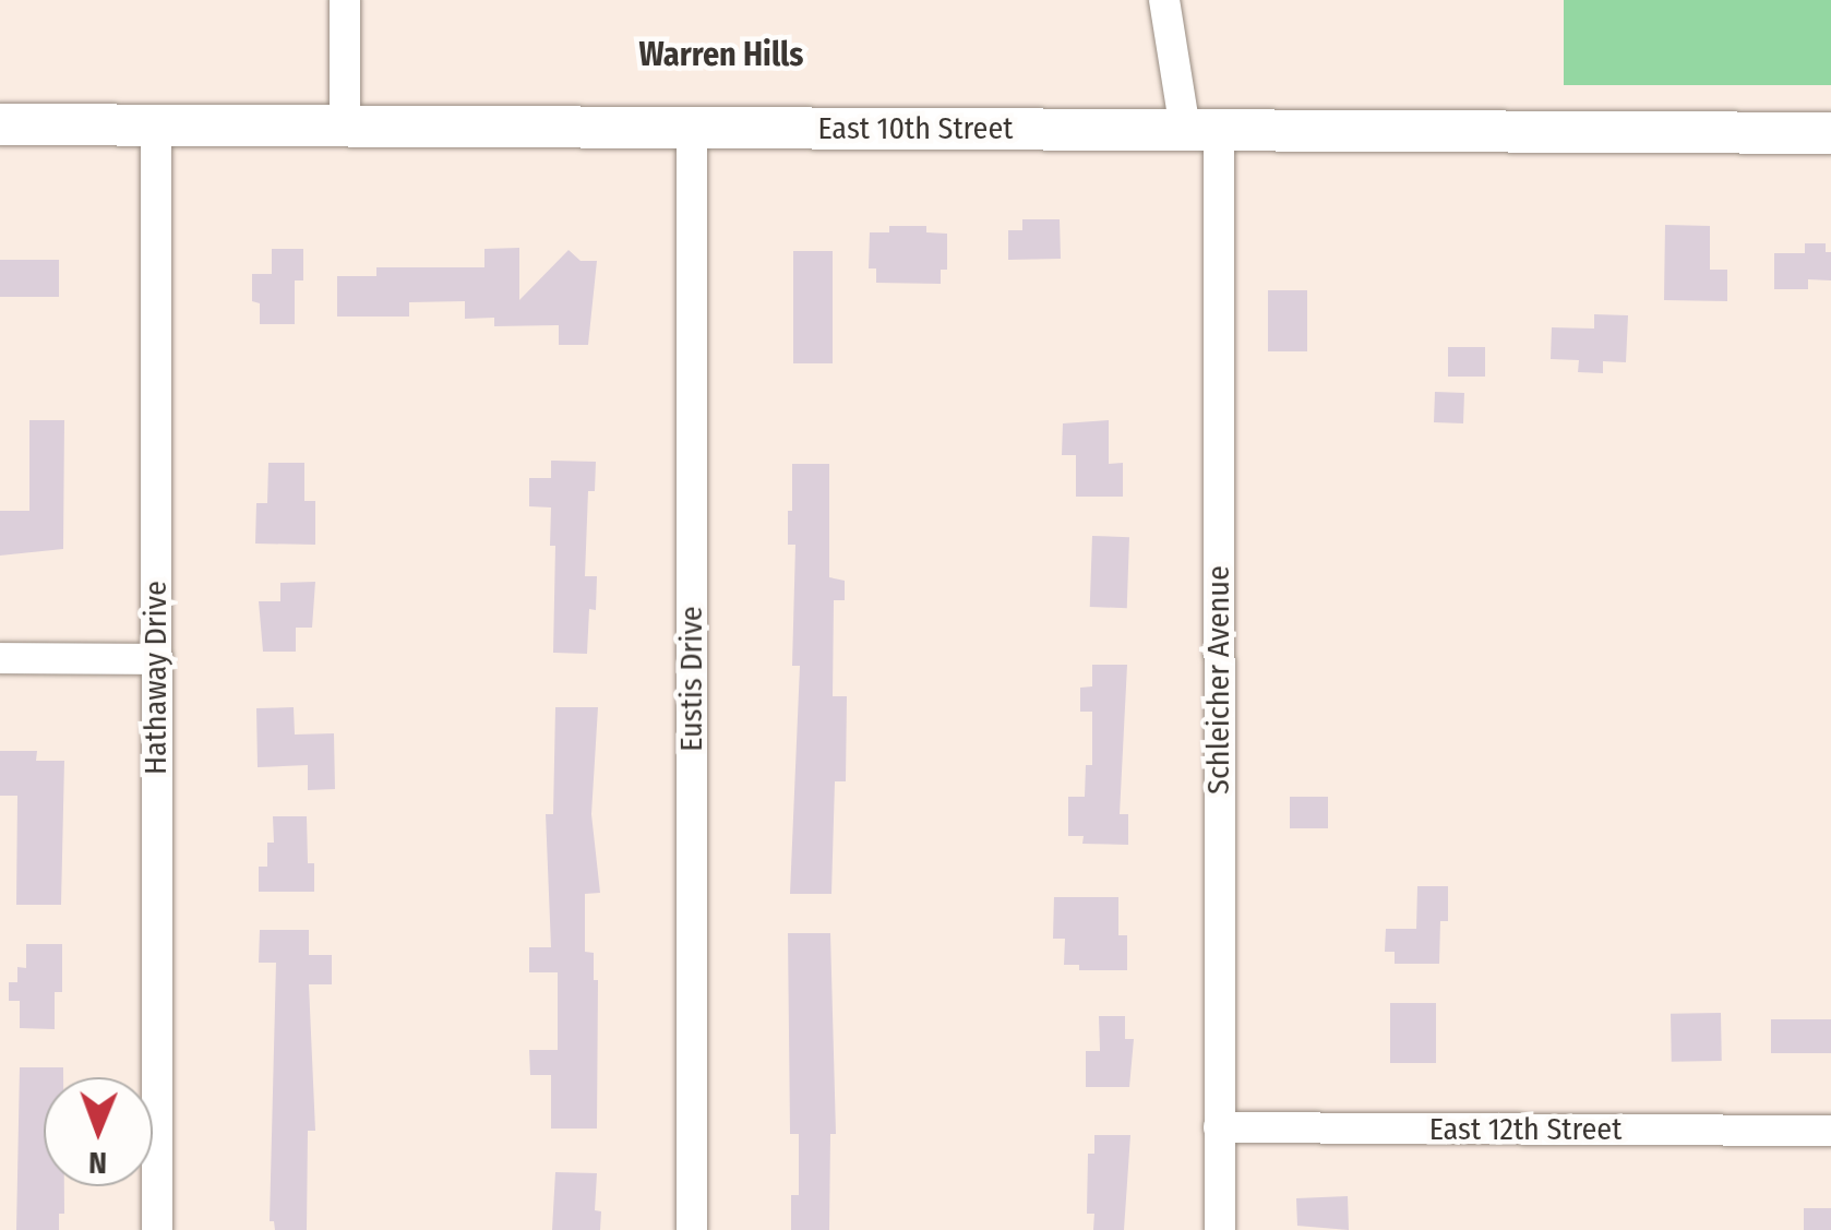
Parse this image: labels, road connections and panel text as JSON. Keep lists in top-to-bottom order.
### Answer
{
  "streets": {
    "main road": ["East 10th Street"],
    "street": [
      "Hathaway Drive",
      "Eustis Drive",
      "Schleicher Avenue",
      "East 12th Street"
    ]
  },
  "crossings": [
    ["East 10th Street", "Hathaway Drive"],
    ["East 10th Street", "Eustis Drive"],
    ["East 10th Street", "Schleicher Avenue"],
    ["Schleicher Avenue", "East 12th Street"]
  ],
  "districts": ["Warren Hills"],
  "north": "bottom"
}
